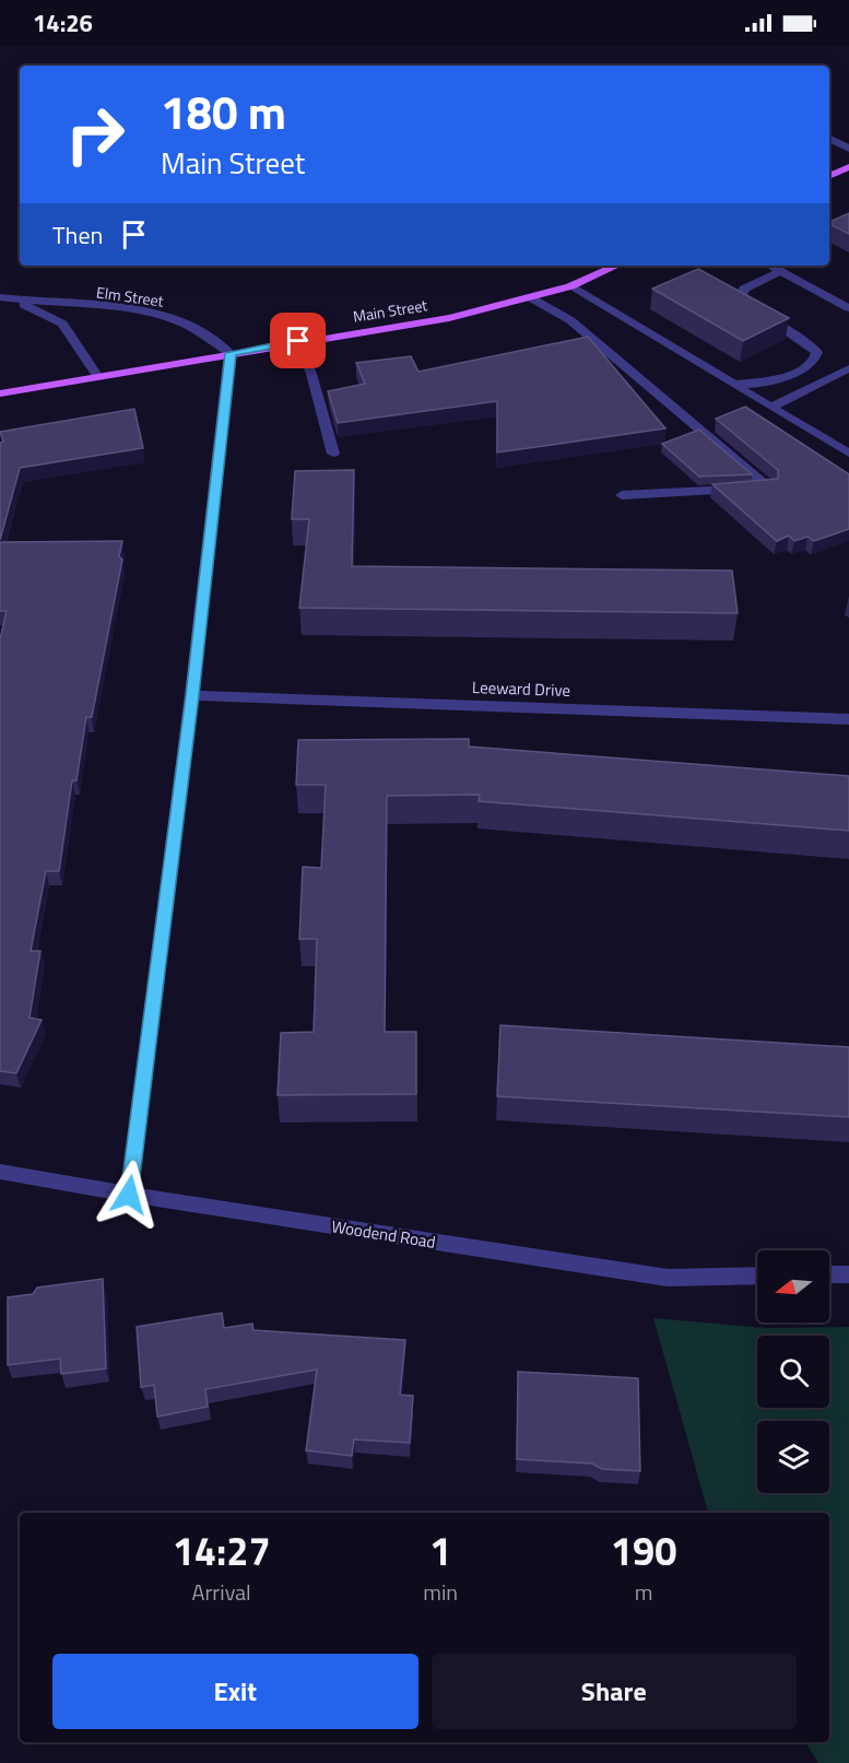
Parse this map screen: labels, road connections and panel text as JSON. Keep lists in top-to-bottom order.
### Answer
{
  "streets": {
    "main road": ["Main Street"],
    "street": ["Elm Street", "Leeward Drive", "Woodend Road"]
  },
  "crossings": [
    ["Elm Street", "Main Street"]
  ],
  "north": "left",
  "page": {
    "status": "14:26",
    "turn": ["180 m", "Main Street"],
    "then": "Then",
    "eta": [
      "14:27",
      "Arrival",
      "1",
      "min",
      "190",
      "m"
    ],
    "buttons": ["Exit", "Share"]
  }
}
